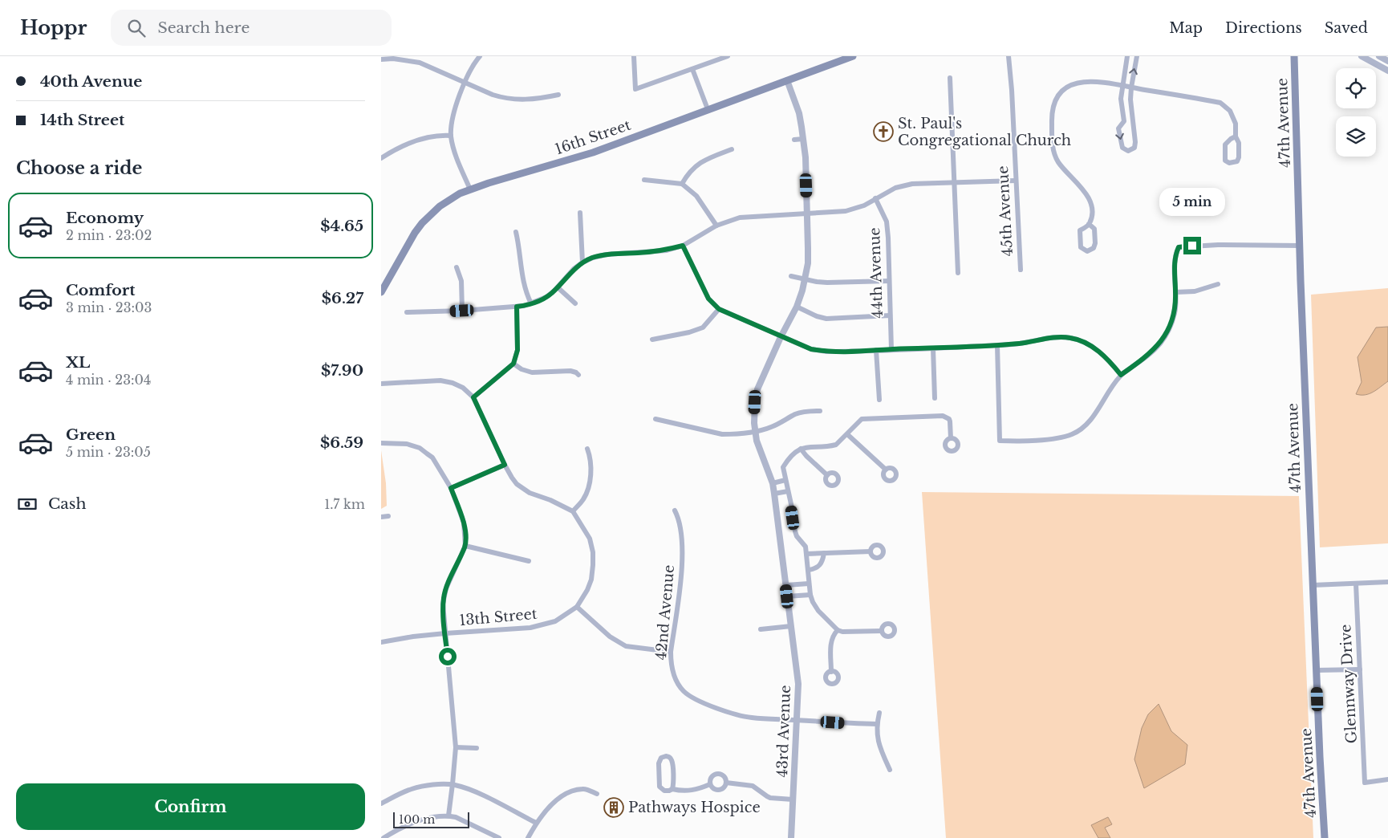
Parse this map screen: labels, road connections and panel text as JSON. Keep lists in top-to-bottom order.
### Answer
{
  "streets": {
    "main road": ["47th Avenue", "16th Street"],
    "street": [
      "45th Avenue",
      "44th Avenue",
      "42nd Avenue",
      "13th Street",
      "Glennway Drive",
      "43rd Avenue"
    ]
  },
  "crossings": [
    ["16th Street", "43rd Avenue"],
    ["42nd Avenue", "43rd Avenue"]
  ],
  "places": {
    "church": ["St. Paul's Congregational Church"],
    "building": ["Pathways Hospice"]
  },
  "scale_bar": "100 m",
  "page": {
    "header": "Hoppr",
    "search": "Search here",
    "nav": ["Map", "Directions", "Saved"],
    "banner": ["40th Avenue", "14th Street"],
    "heading": "Choose a ride",
    "bubble": "5 min",
    "list": [
      {
        "name": "Economy",
        "note": "2 min · 23:02",
        "value": "$4.65"
      },
      {
        "name": "Comfort",
        "note": "3 min · 23:03",
        "value": "$6.27"
      },
      {
        "name": "XL",
        "note": "4 min · 23:04",
        "value": "$7.90"
      },
      {
        "name": "Green",
        "note": "5 min · 23:05",
        "value": "$6.59"
      }
    ],
    "pay": ["Cash", "1.7 km"],
    "buttons": "Confirm",
    "scale": "100 m"
  }
}
